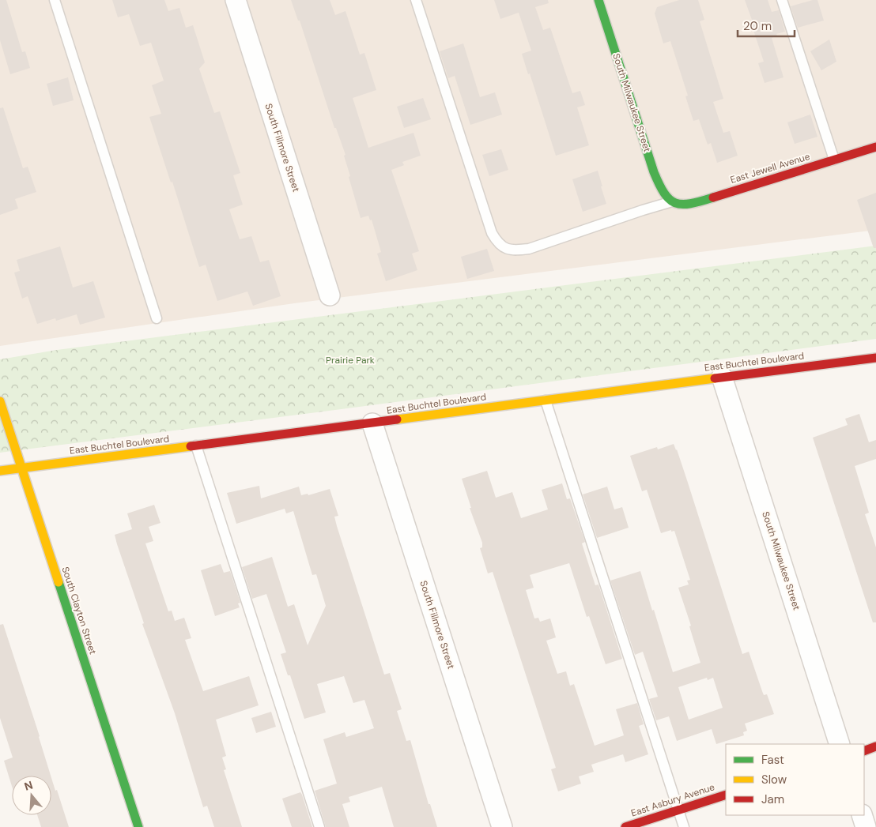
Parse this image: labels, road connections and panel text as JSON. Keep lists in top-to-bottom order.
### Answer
{
  "streets": {
    "street": [
      "South Milwaukee Street",
      "South Fillmore Street",
      "East Jewell Avenue",
      "East Buchtel Boulevard",
      "South Clayton Street",
      "East Asbury Avenue"
    ]
  },
  "crossings": [
    ["South Milwaukee Street", "East Jewell Avenue"],
    ["South Milwaukee Street", "East Buchtel Boulevard"],
    ["South Fillmore Street", "East Buchtel Boulevard"],
    ["East Buchtel Boulevard", "South Clayton Street"]
  ],
  "parks": ["Prairie Park"],
  "legend": ["Fast", "Slow", "Jam"],
  "scale_bar": "20 m",
  "north": "top"
}
